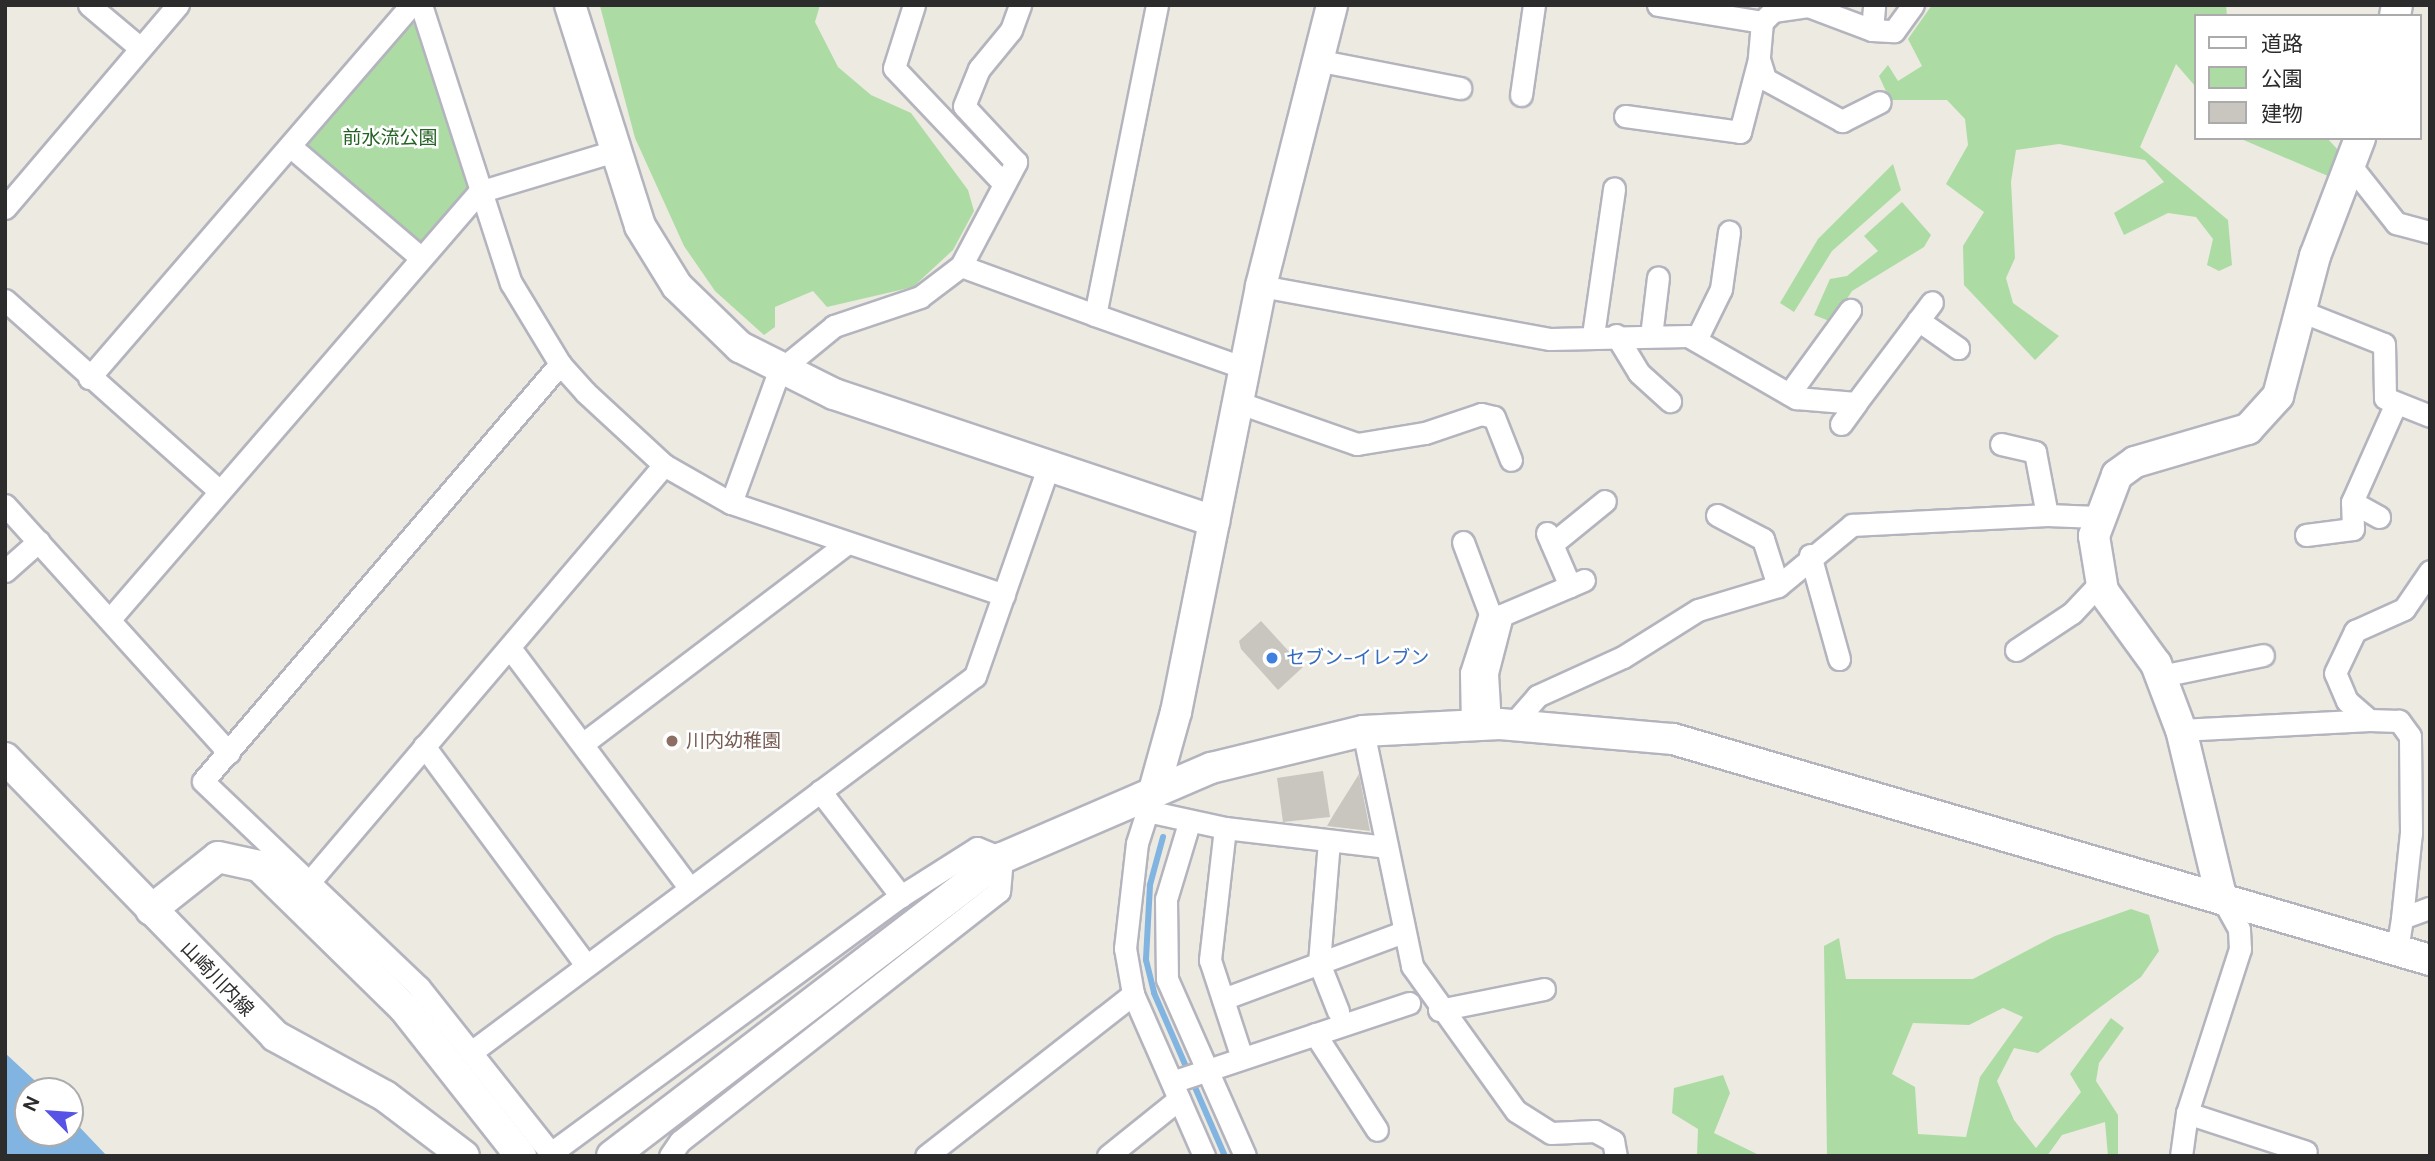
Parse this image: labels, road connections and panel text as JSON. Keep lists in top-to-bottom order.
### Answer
{
  "streets": {
    "street": ["山崎川内線"]
  },
  "parks": ["前水流公園"],
  "places": ["セブン-イレブン", "川内幼稚園"],
  "legend": ["道路", "公園", "建物"],
  "north": "top left"
}
